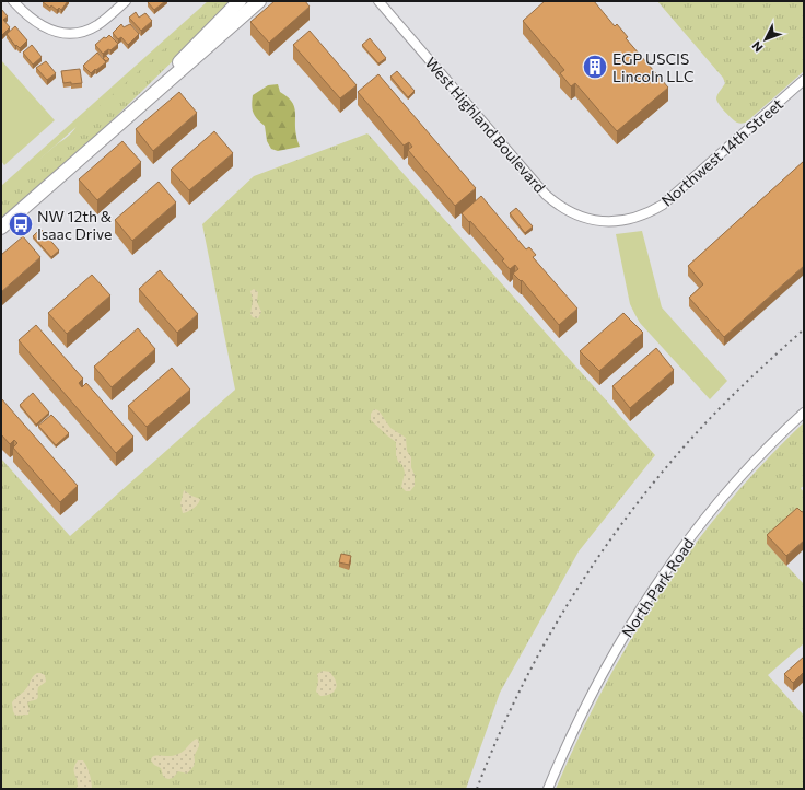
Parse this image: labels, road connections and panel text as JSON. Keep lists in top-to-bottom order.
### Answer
{
  "streets": {
    "street": ["West Highland Boulevard", "Northwest 14th Street", "North Park Road"]
  },
  "crossings": [
    ["West Highland Boulevard", "Northwest 14th Street"]
  ],
  "places": {
    "building": ["EGP USCIS Lincoln LLC"],
    "bus stop": ["NW 12th & Isaac Drive"]
  },
  "north": "bottom left"
}
